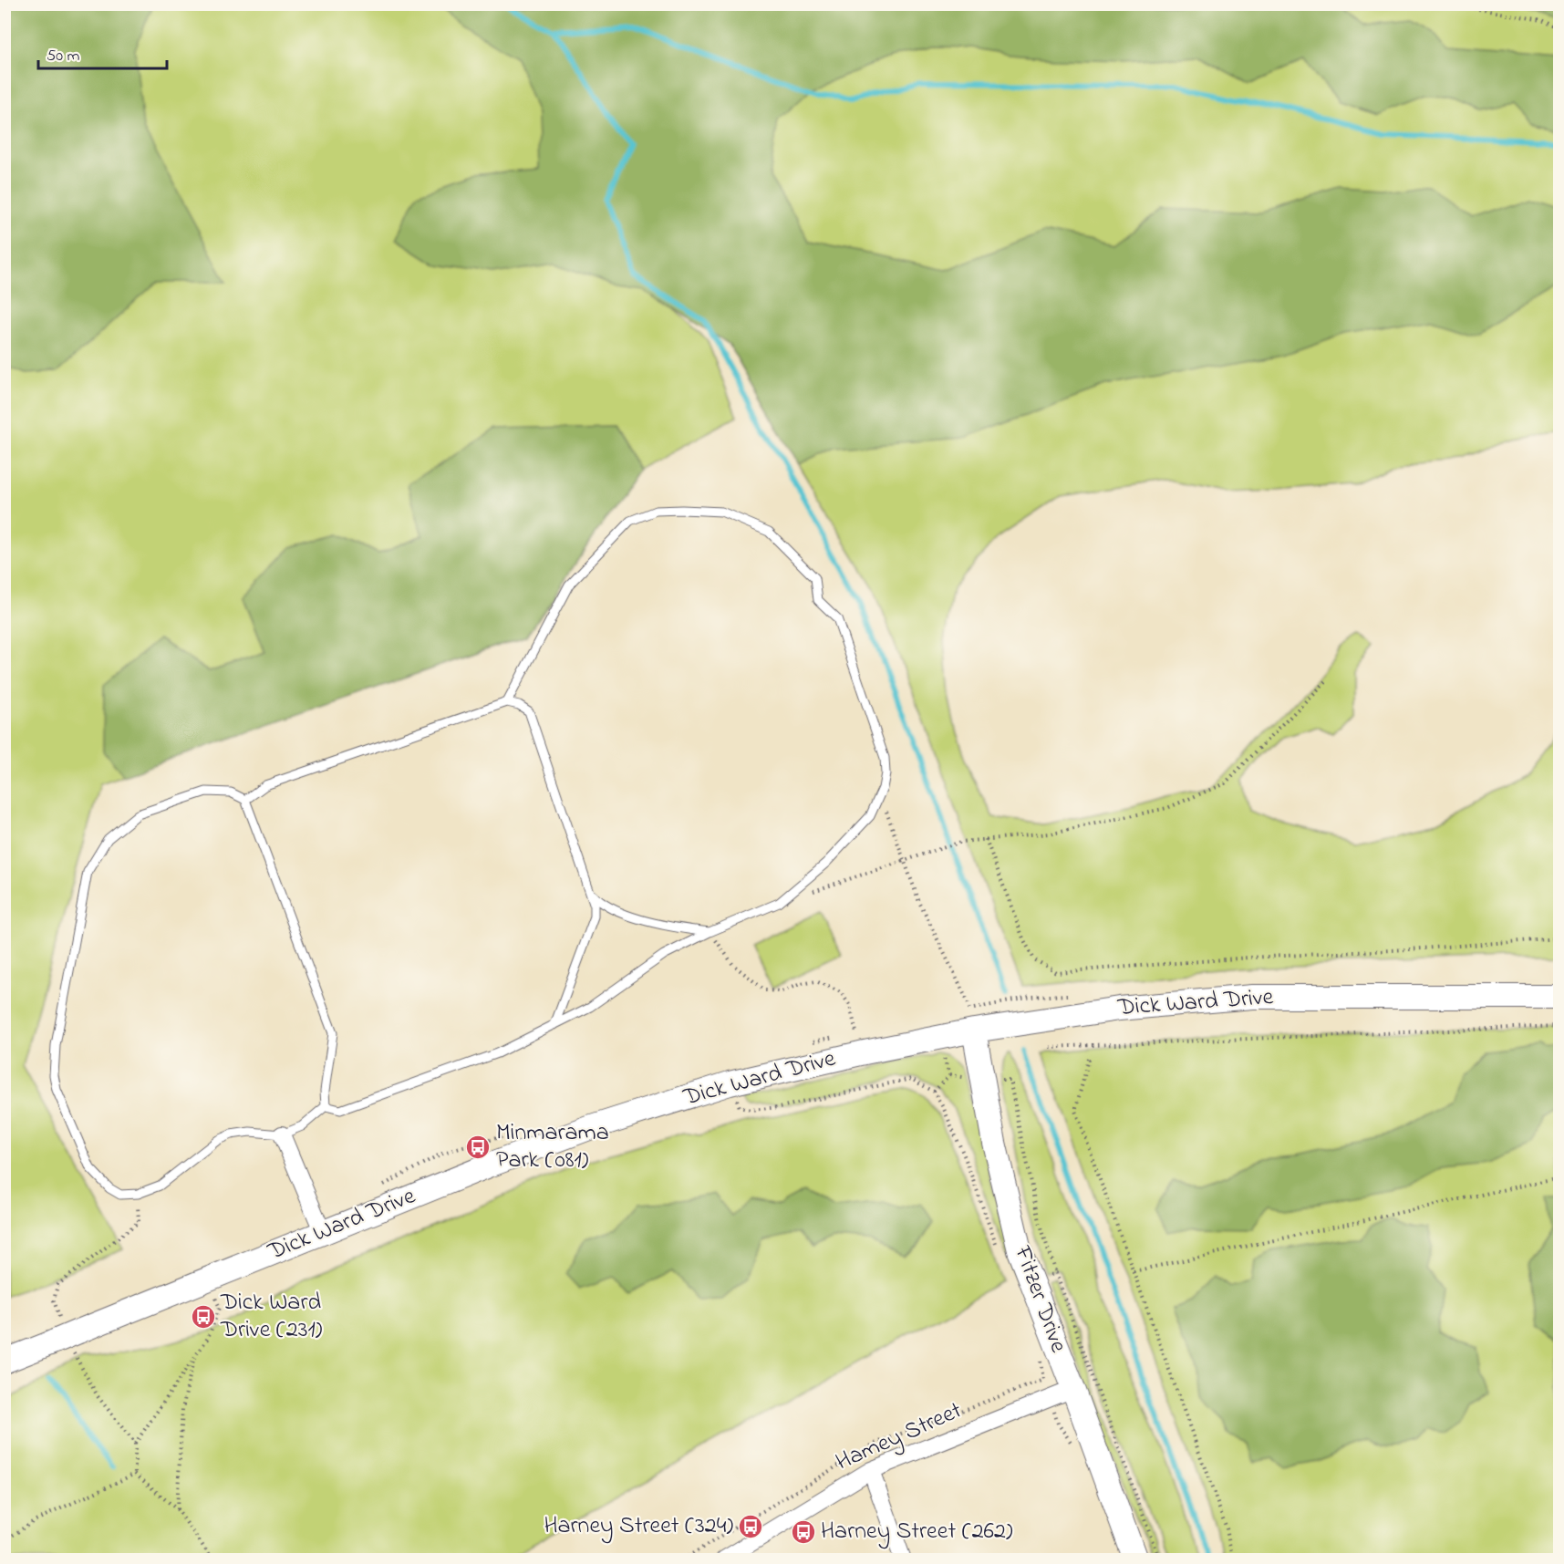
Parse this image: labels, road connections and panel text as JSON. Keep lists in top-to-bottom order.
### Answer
{
  "streets": {
    "street": ["Dick Ward Drive", "Fitzer Drive", "Hamey Street"]
  },
  "crossings": [
    ["Dick Ward Drive", "Fitzer Drive"],
    ["Fitzer Drive", "Hamey Street"]
  ],
  "places": {
    "bus stop": [
      "Minmarama Park (081)",
      "Dick Ward Drive (231)",
      "Harney Street (324)",
      "Harney Street (262)"
    ]
  },
  "scale_bar": "50 m"
}
